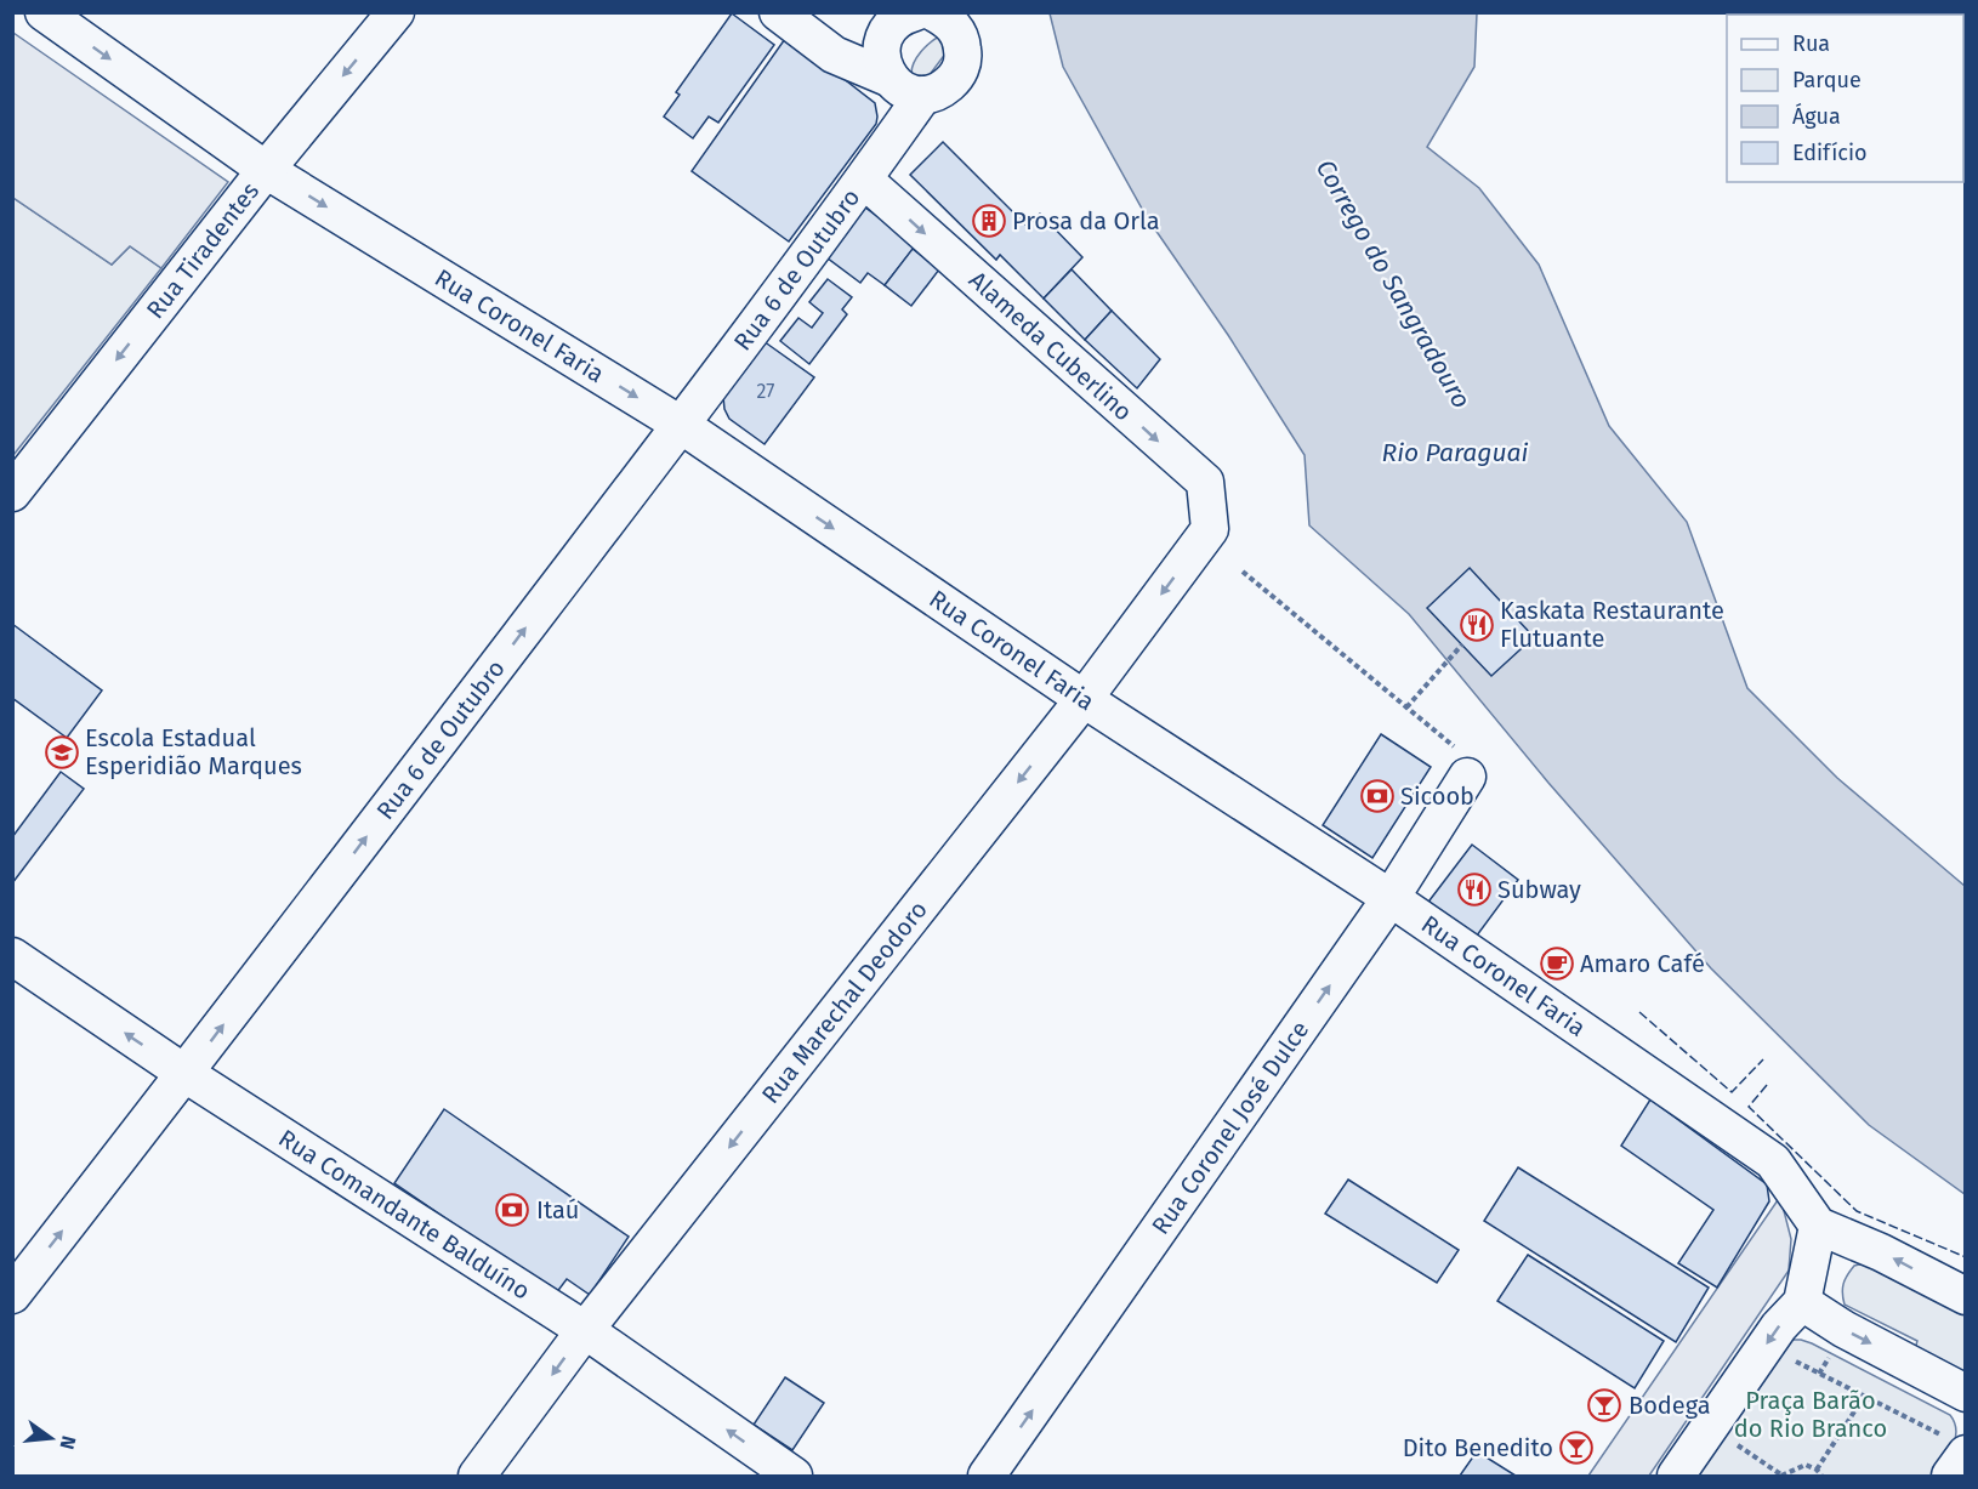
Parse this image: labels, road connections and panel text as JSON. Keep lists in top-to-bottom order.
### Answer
{
  "streets": {
    "street": [
      "Rua Tiradentes",
      "Rua 6 de Outubro",
      "Rua Coronel Faria",
      "Alameda Cuberlino",
      "Rua Marechal Deodoro",
      "Rua Coronel José Dulce",
      "Rua Comandante Balduíno"
    ]
  },
  "crossings": [
    ["Rua Tiradentes", "Rua Coronel Faria"],
    ["Rua 6 de Outubro", "Rua Coronel Faria"],
    ["Rua 6 de Outubro", "Alameda Cuberlino"],
    ["Rua 6 de Outubro", "Rua Comandante Balduíno"],
    ["Rua Coronel Faria", "Rua Marechal Deodoro"],
    ["Rua Coronel Faria", "Rua Coronel José Dulce"],
    ["Alameda Cuberlino", "Rua Marechal Deodoro"],
    ["Rua Marechal Deodoro", "Rua Comandante Balduíno"]
  ],
  "one_way": [
    "Rua Tiradentes",
    "Rua 6 de Outubro",
    "Rua Coronel Faria",
    "Alameda Cuberlino",
    "Rua Marechal Deodoro",
    "Rua Coronel José Dulce",
    "Rua Comandante Balduíno"
  ],
  "water": ["Corrego do Sangradouro", "Rio Paraguai"],
  "parks": ["Praça Barão do Rio Branco"],
  "places": {
    "building": ["Prosa da Orla"],
    "restaurant": ["Kaskata Restaurante Flutuante", "Subway"],
    "school or university": ["Escola Estadual Esperidião Marques"],
    "bank": ["Sicoob", "Itaú"],
    "cafe": ["Amaro Café"],
    "bar": ["Bodega", "Dito Benedito"]
  },
  "house_numbers": ["27"],
  "legend": [
    "Rua",
    "Parque",
    "Água",
    "Edifício"
  ],
  "north": "right"
}
